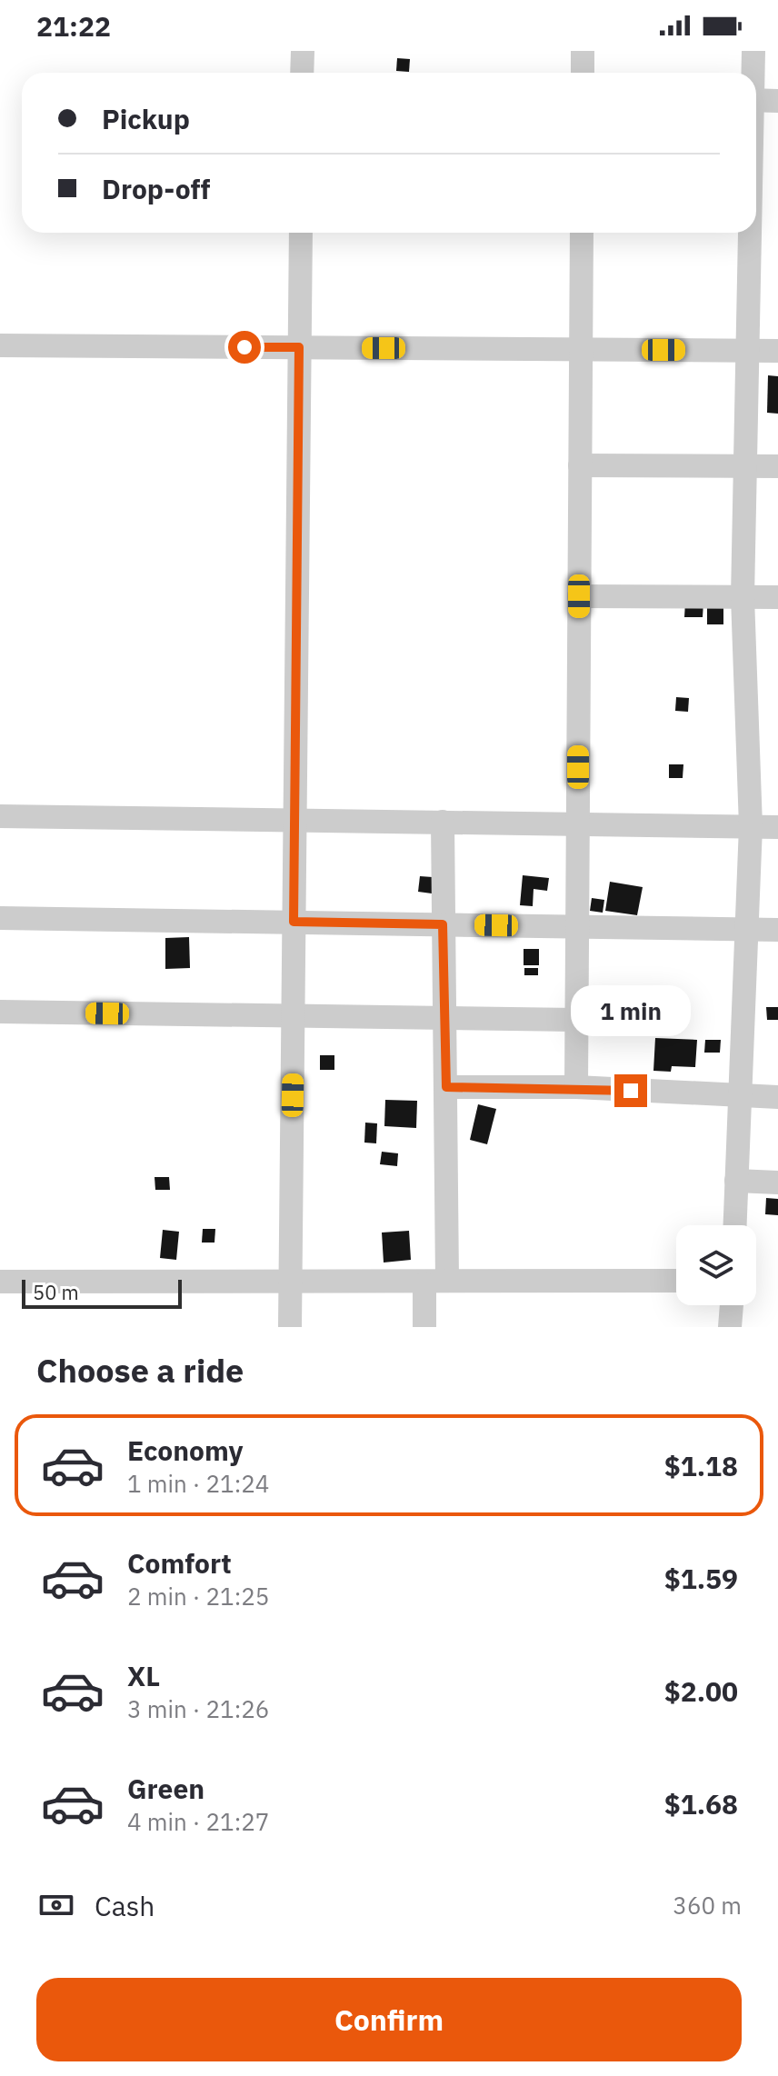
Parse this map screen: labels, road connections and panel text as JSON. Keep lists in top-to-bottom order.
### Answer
{
  "scale_bar": "50 m",
  "page": {
    "status": "21:22",
    "banner": ["Pickup", "Drop-off"],
    "bubble": "1 min",
    "scale": "50 m",
    "heading": "Choose a ride",
    "list": [
      {
        "name": "Economy",
        "note": "1 min · 21:24",
        "value": "$1.18"
      },
      {
        "name": "Comfort",
        "note": "2 min · 21:25",
        "value": "$1.59"
      },
      {
        "name": "XL",
        "note": "3 min · 21:26",
        "value": "$2.00"
      },
      {
        "name": "Green",
        "note": "4 min · 21:27",
        "value": "$1.68"
      }
    ],
    "pay": ["Cash", "360 m"],
    "buttons": "Confirm"
  }
}
